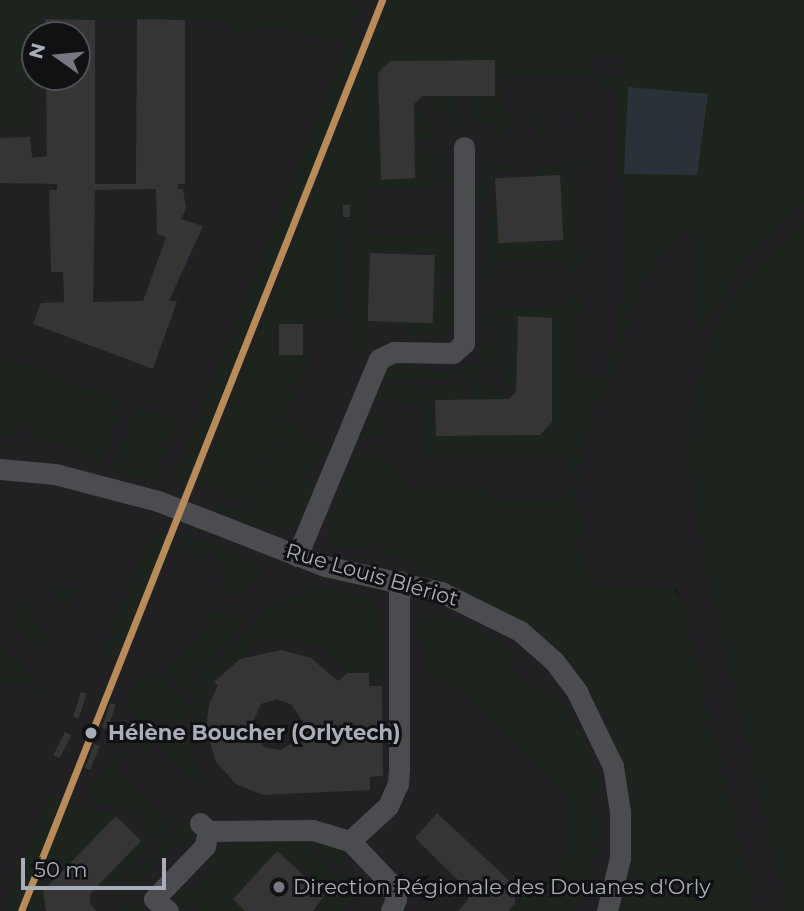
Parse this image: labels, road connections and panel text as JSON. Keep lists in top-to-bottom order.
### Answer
{
  "streets": {
    "street": ["Rue Louis Blériot"]
  },
  "places": ["Hélène Boucher (Orlytech)", "Direction Régionale des Douanes d'Orly"],
  "scale_bar": "50 m",
  "north": "left"
}
